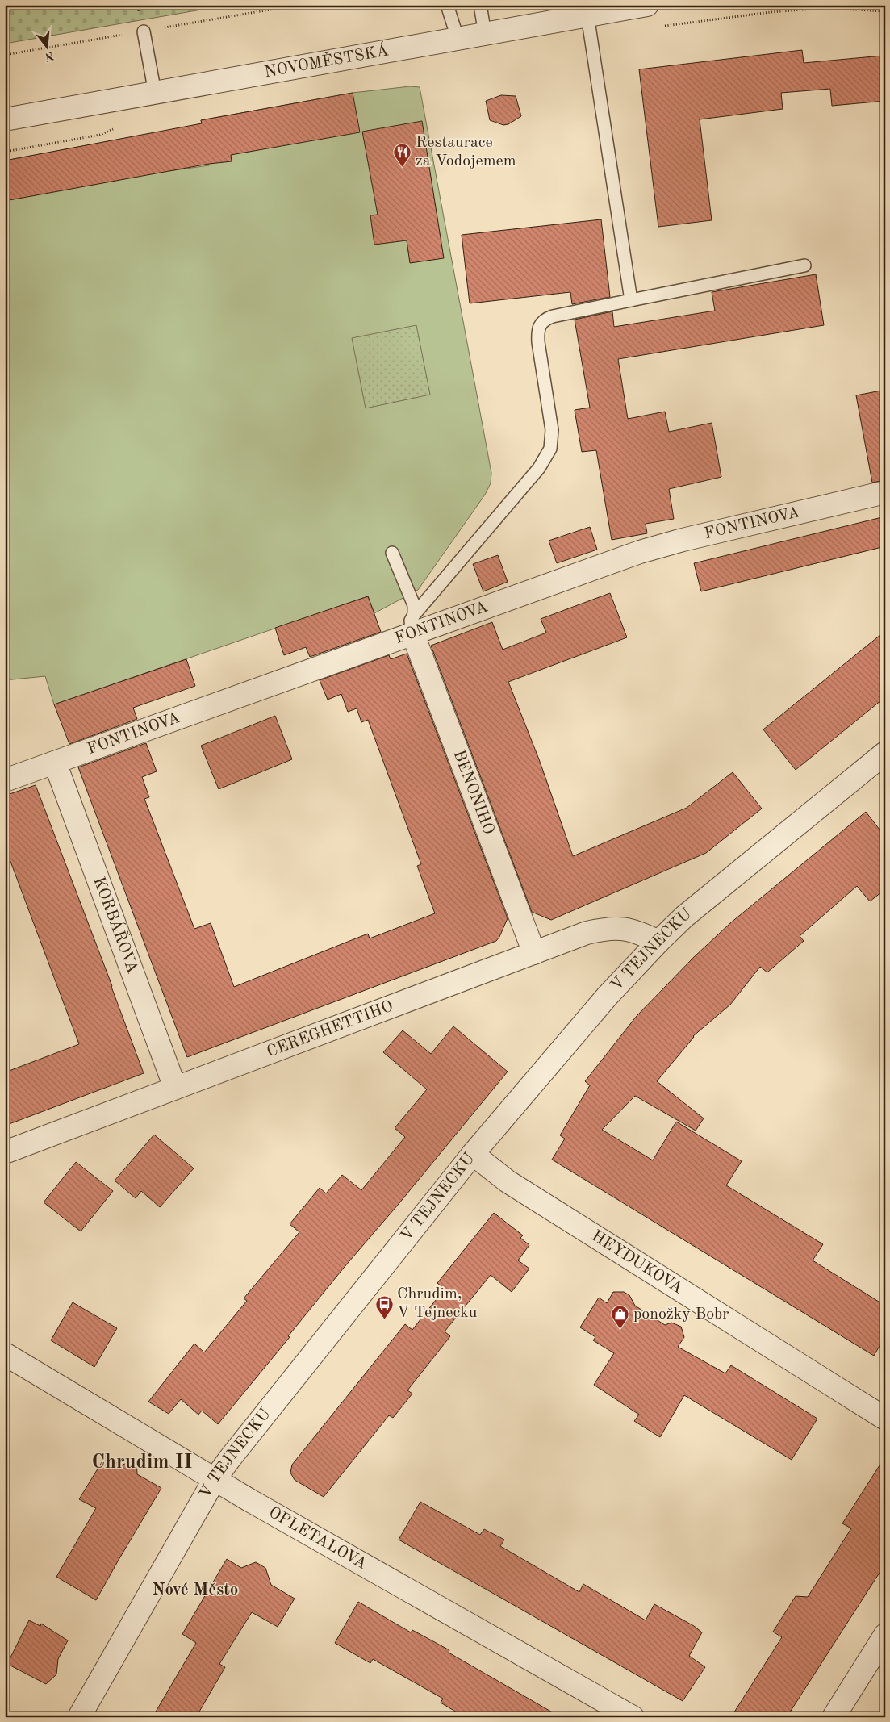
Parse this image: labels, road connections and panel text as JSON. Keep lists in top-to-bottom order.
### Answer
{
  "streets": {
    "street": [
      "NOVOMĚSTSKÁ",
      "FONTINOVA",
      "BENONIHO",
      "KORBÁŘOVA",
      "V TEJNECKU",
      "CEREGHETTIHO",
      "HEYDUKOVA",
      "OPLETALOVA"
    ]
  },
  "crossings": [
    ["FONTINOVA", "BENONIHO"],
    ["FONTINOVA", "KORBÁŘOVA"],
    ["BENONIHO", "CEREGHETTIHO"],
    ["KORBÁŘOVA", "CEREGHETTIHO"],
    ["V TEJNECKU", "CEREGHETTIHO"],
    ["V TEJNECKU", "HEYDUKOVA"],
    ["V TEJNECKU", "OPLETALOVA"]
  ],
  "districts": ["Chrudim II", "Nové Město"],
  "places": {
    "restaurant": ["Restaurace za Vodojemem"],
    "bus stop": ["Chrudim, V Tejnecku"],
    "shop": ["ponožky Bobr"]
  },
  "north": "bottom"
}
